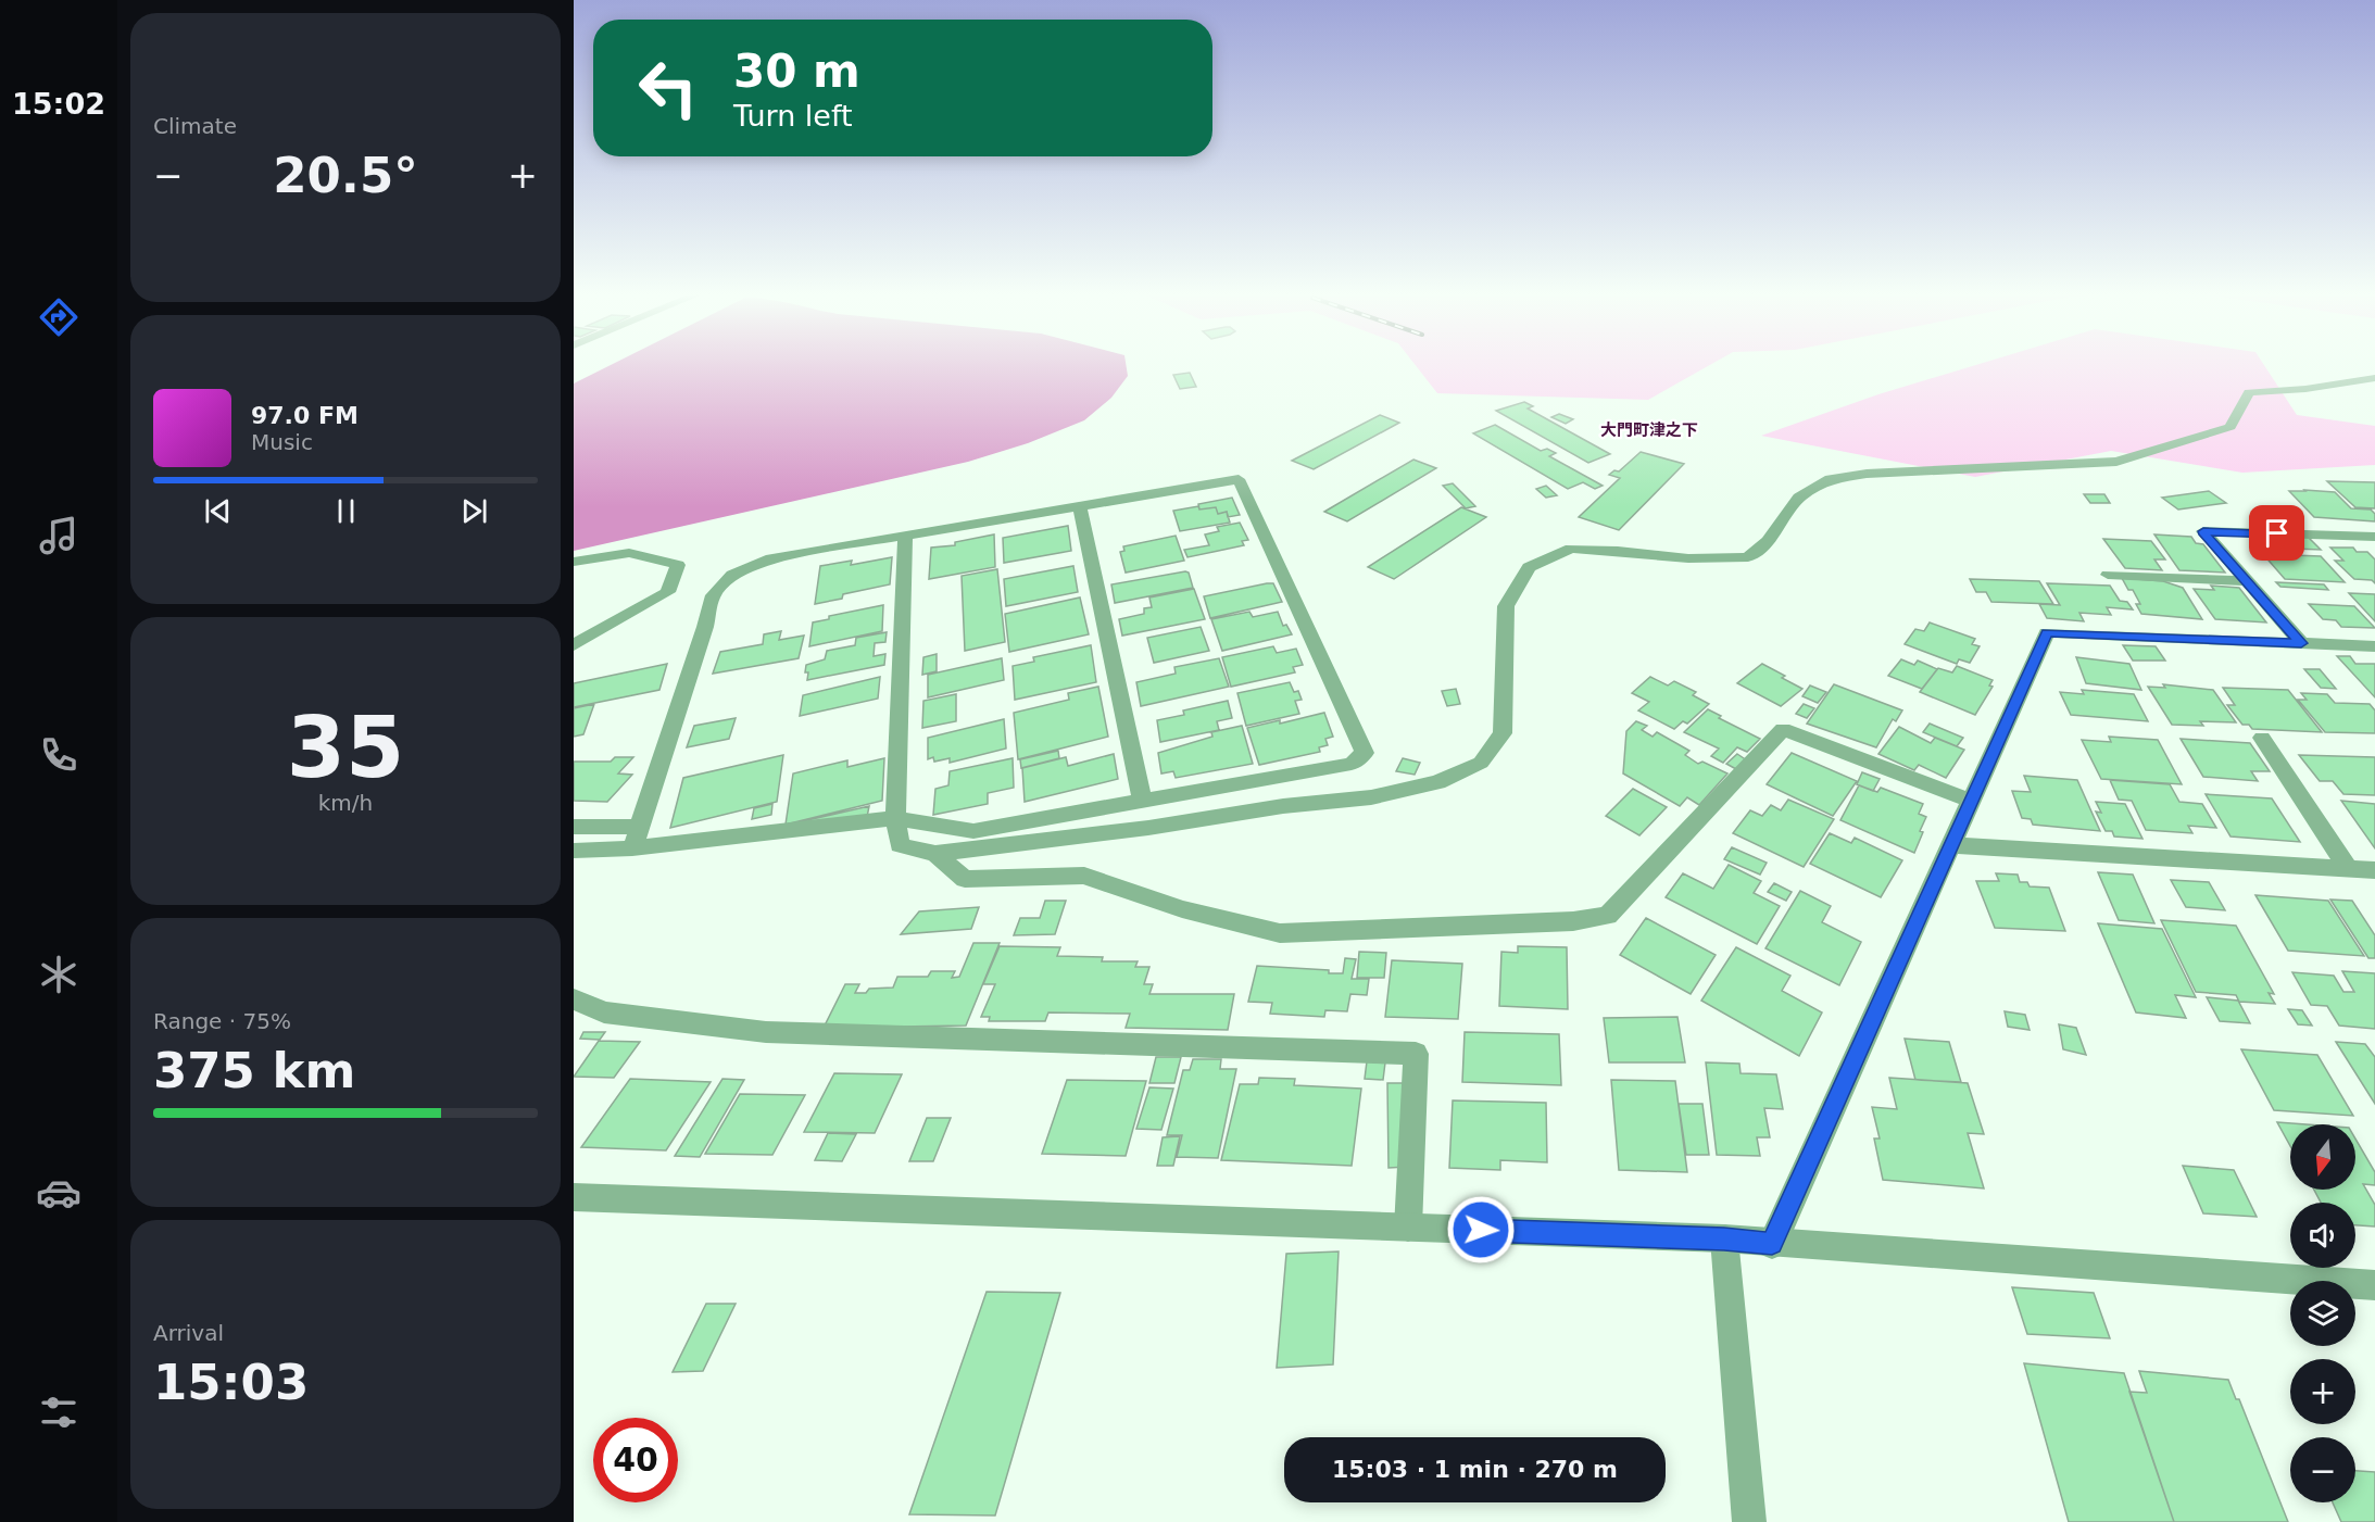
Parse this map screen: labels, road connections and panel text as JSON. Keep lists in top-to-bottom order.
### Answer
{
  "districts": ["大門町津之下"],
  "north": "bottom",
  "page": {
    "tabs": "15:02",
    "tile": [
      "Climate",
      ["35", "km/h"],
      ["Range · 75%", "375 km"],
      ["Arrival", "15:03"]
    ],
    "turn": ["30 m", "Turn left"],
    "heat": ["−", "20.5°", "+"],
    "song": ["97.0 FM", "Music"],
    "map_buttons": ["+", "−"],
    "limit": "40",
    "trip": "15:03 · 1 min · 270 m"
  }
}
